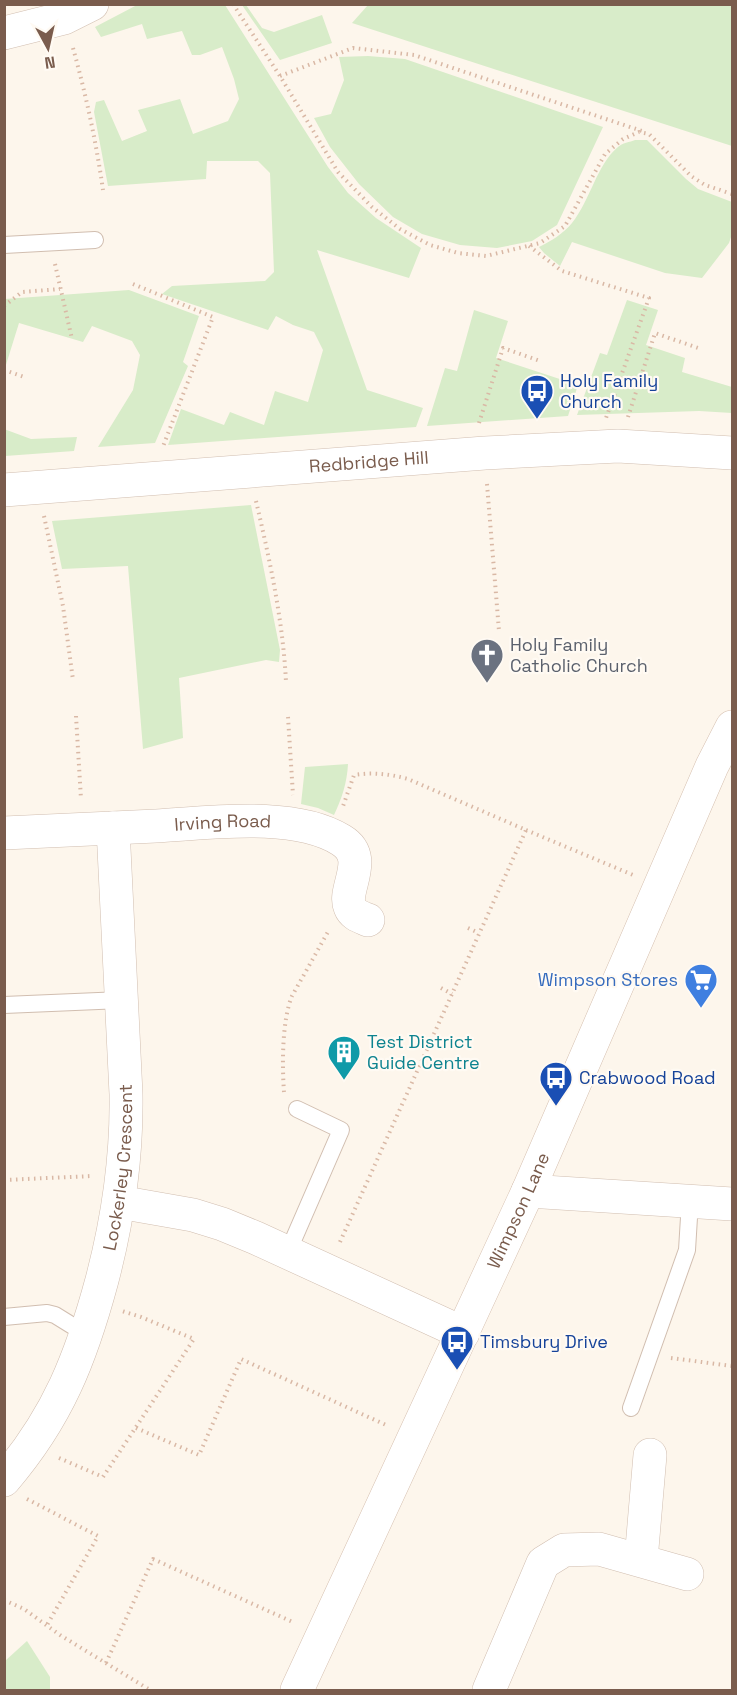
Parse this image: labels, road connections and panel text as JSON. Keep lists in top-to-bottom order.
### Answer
{
  "streets": {
    "street": [
      "Redbridge Hill",
      "Irving Road",
      "Lockerley Crescent",
      "Wimpson Lane"
    ]
  },
  "crossings": [
    ["Irving Road", "Lockerley Crescent"]
  ],
  "places": {
    "bus stop": ["Holy Family Church", "Crabwood Road", "Timsbury Drive"],
    "church": ["Holy Family Catholic Church"],
    "supermarket": ["Wimpson Stores"],
    "building": ["Test District Guide Centre"]
  },
  "north": "bottom"
}
